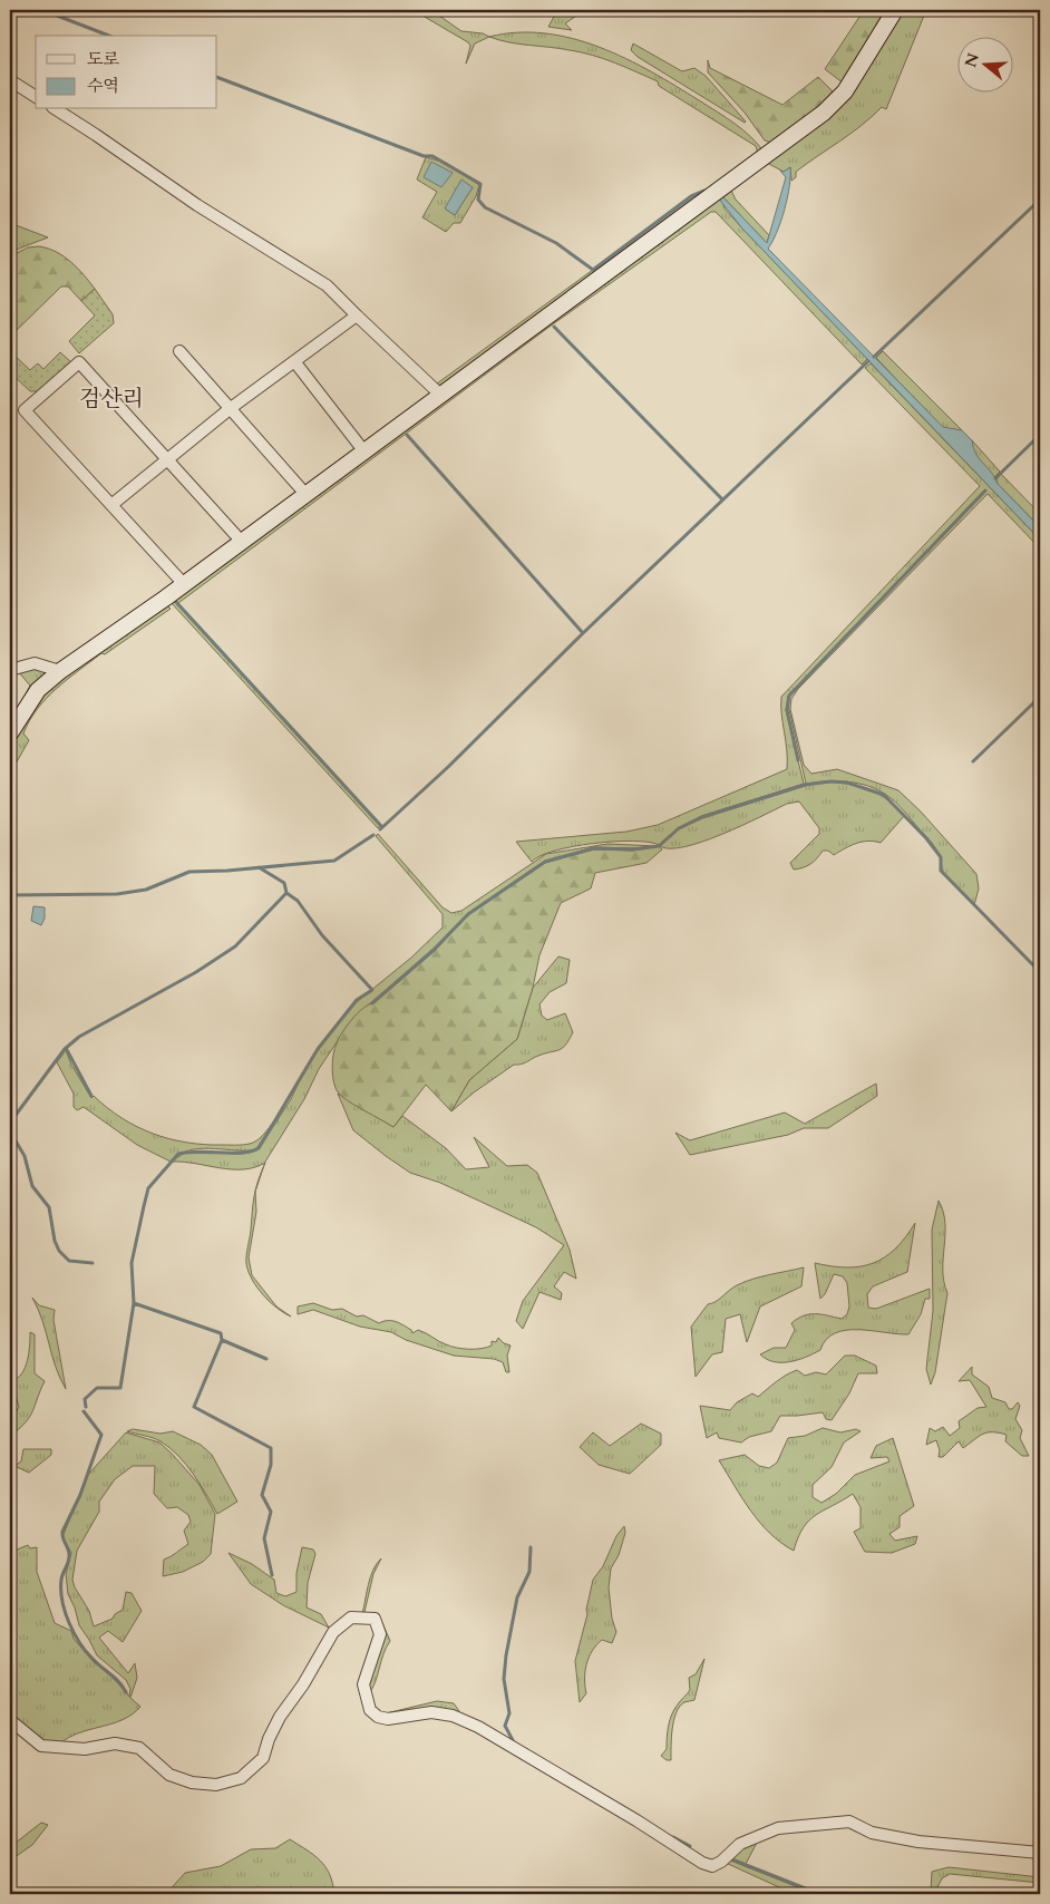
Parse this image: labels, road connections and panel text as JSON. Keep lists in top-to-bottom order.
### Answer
{
  "districts": ["검산리"],
  "legend": ["도로", "수역"],
  "north": "left"
}
